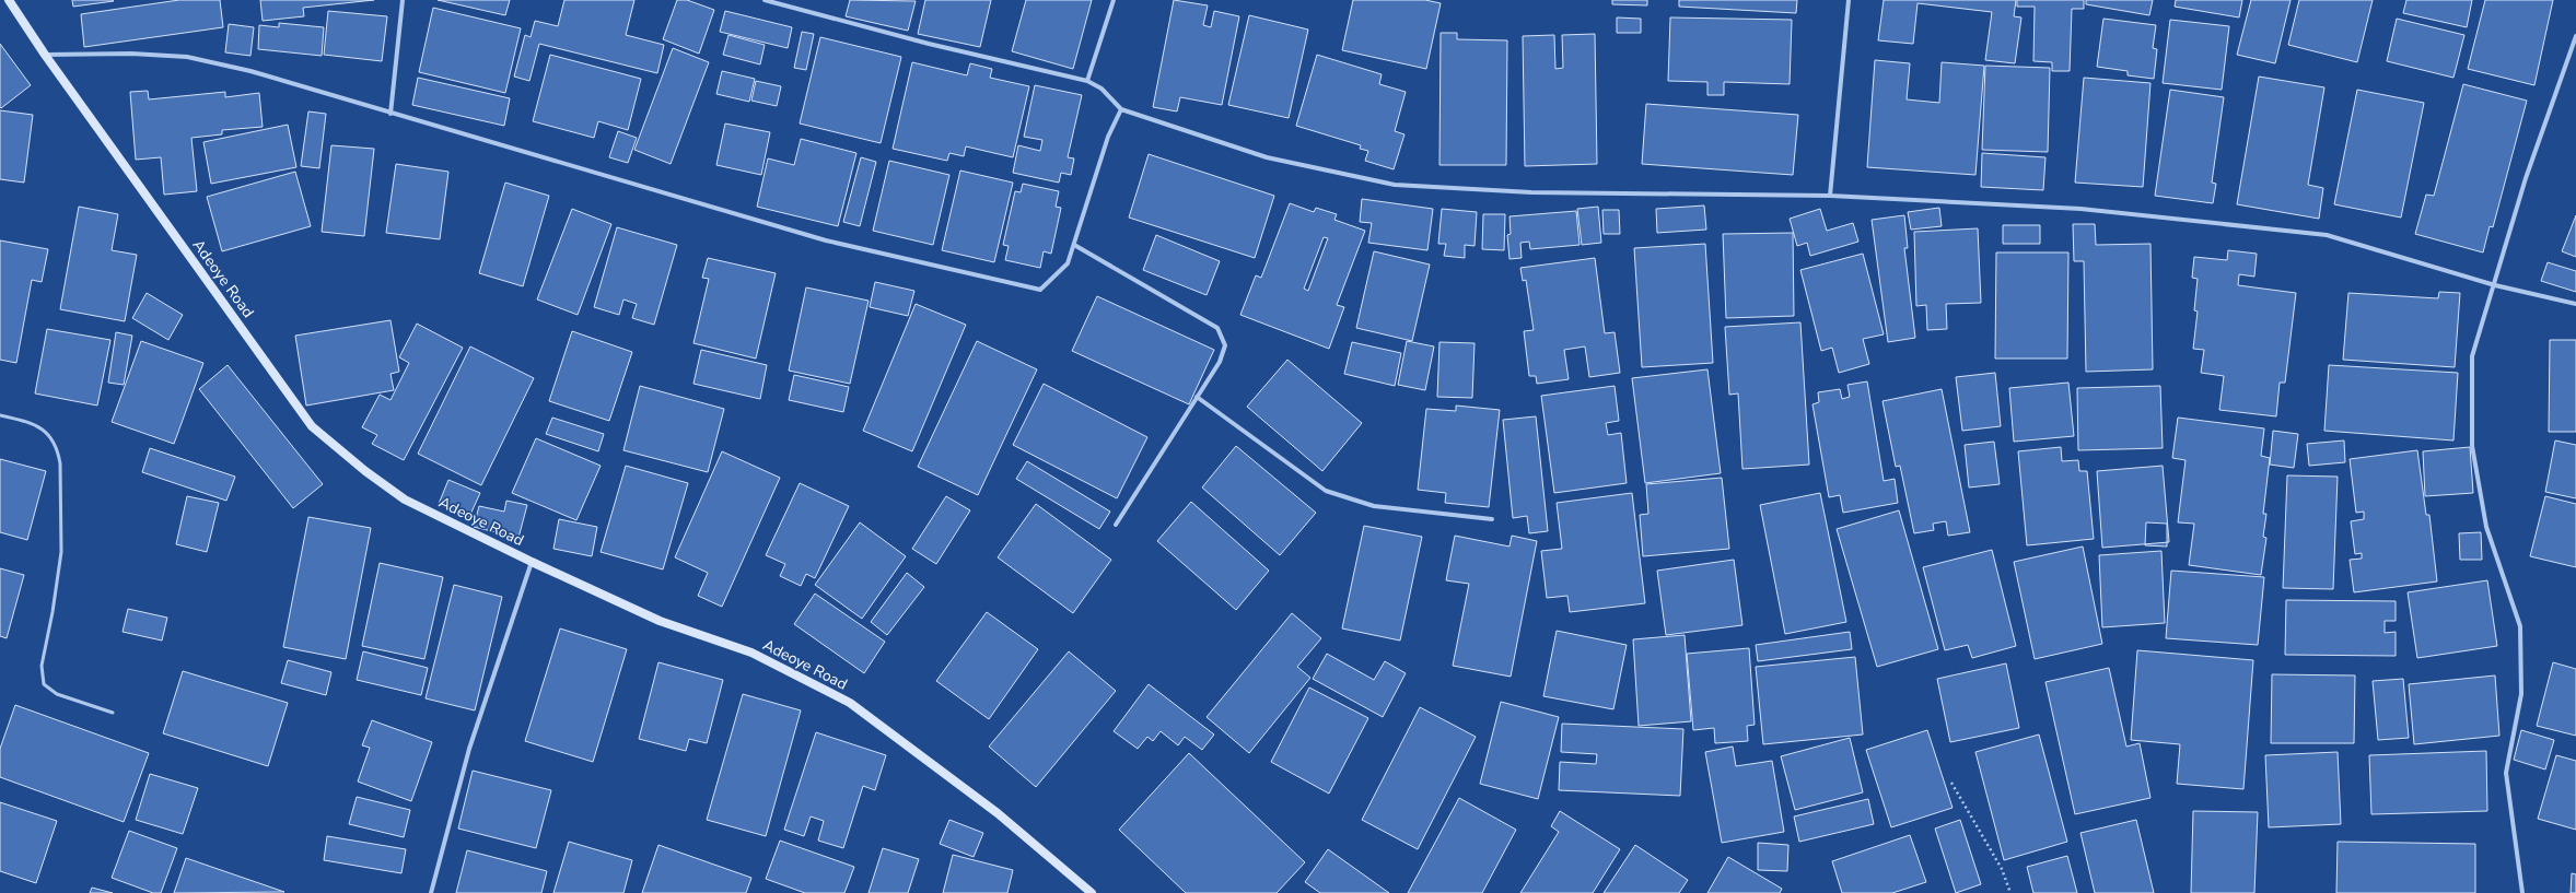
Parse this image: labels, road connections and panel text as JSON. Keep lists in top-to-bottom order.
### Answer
{
  "streets": {
    "street": ["Adeoye Road"]
  }
}
